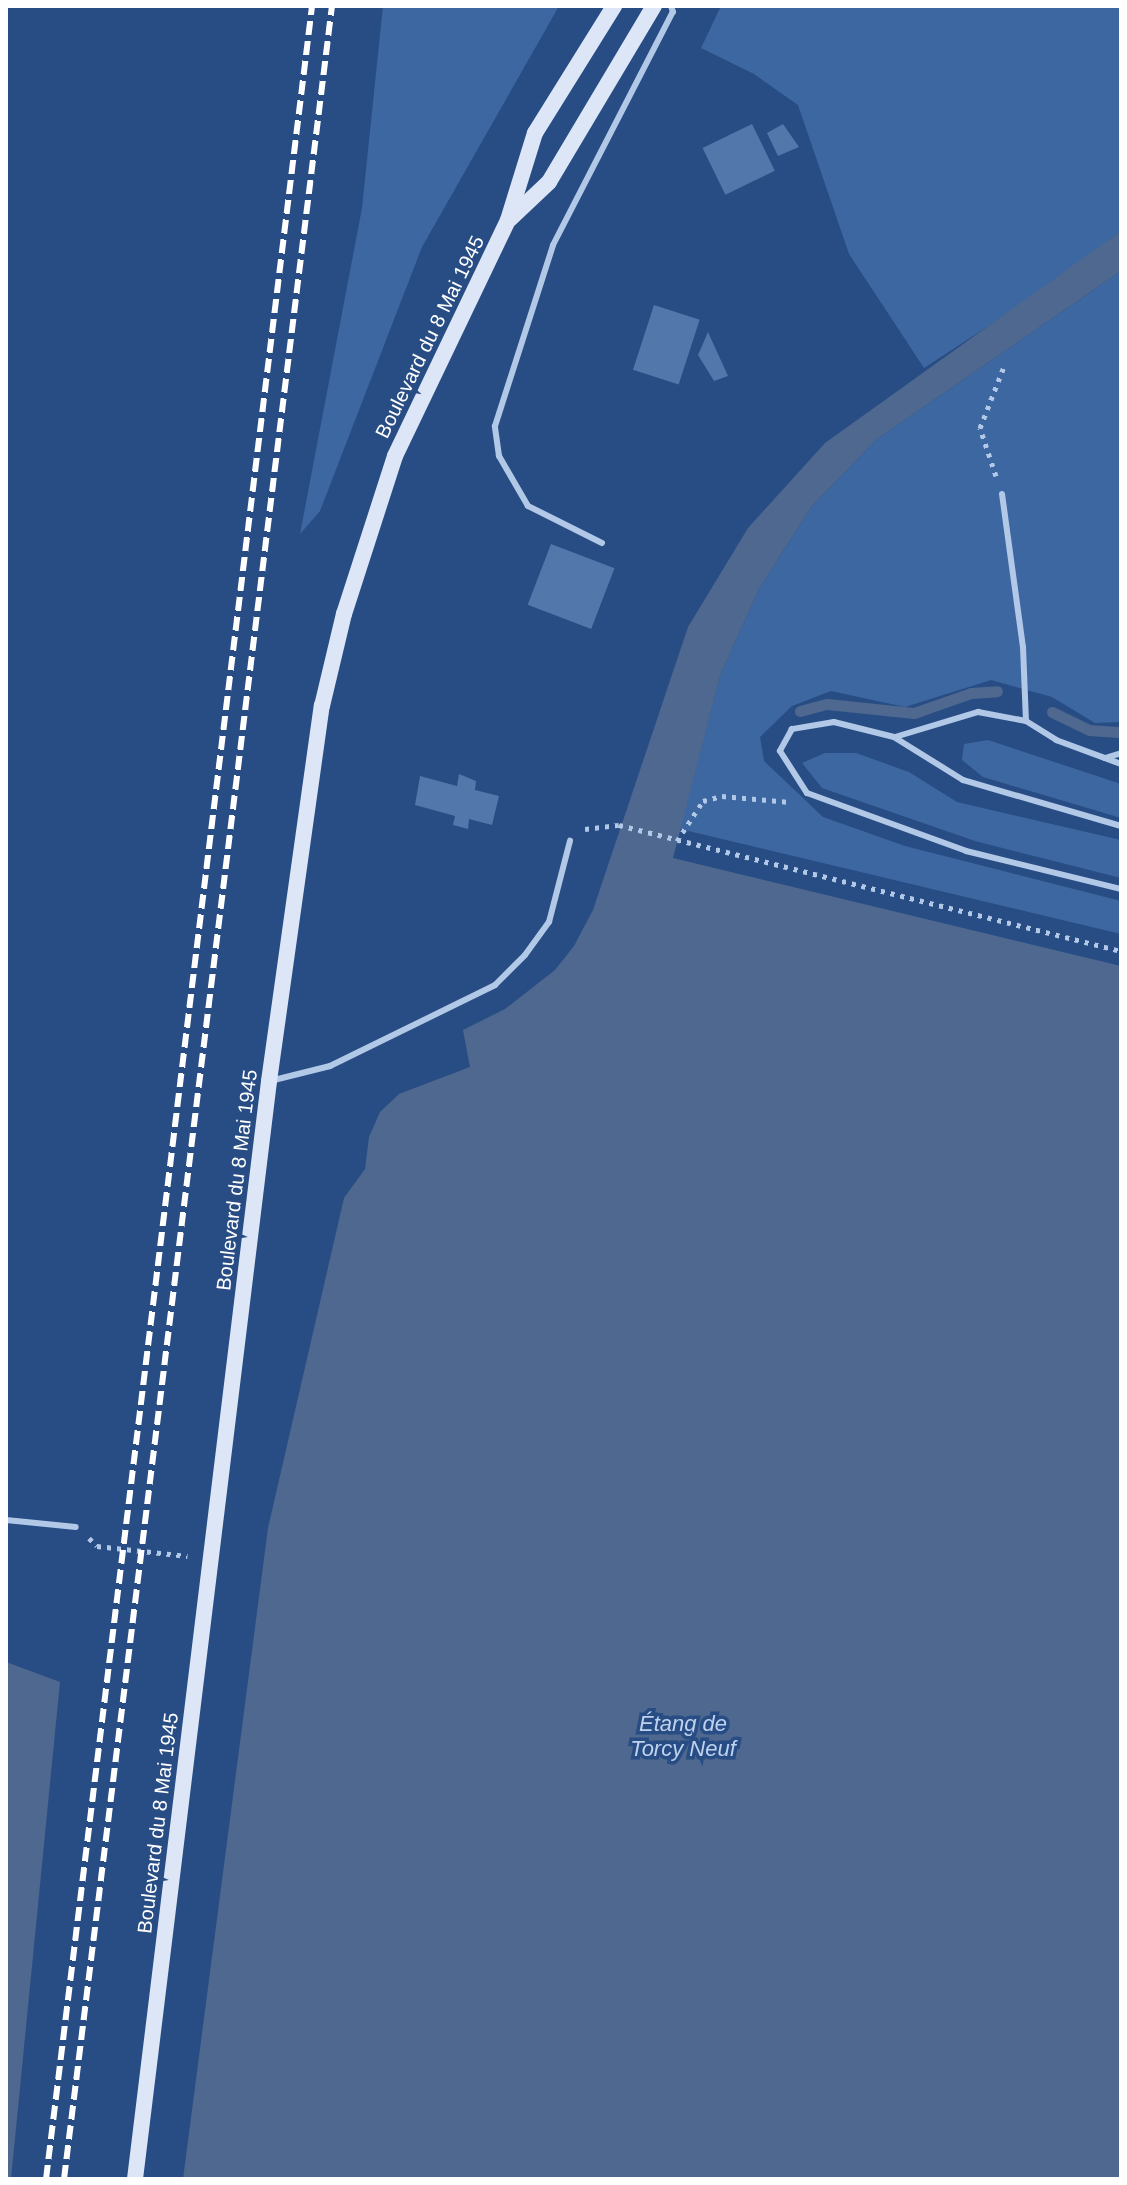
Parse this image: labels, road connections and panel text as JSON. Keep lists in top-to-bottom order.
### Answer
{
  "streets": {
    "main road": ["Boulevard du 8 Mai 1945"]
  },
  "water": ["Étang de Torcy Neuf"]
}
